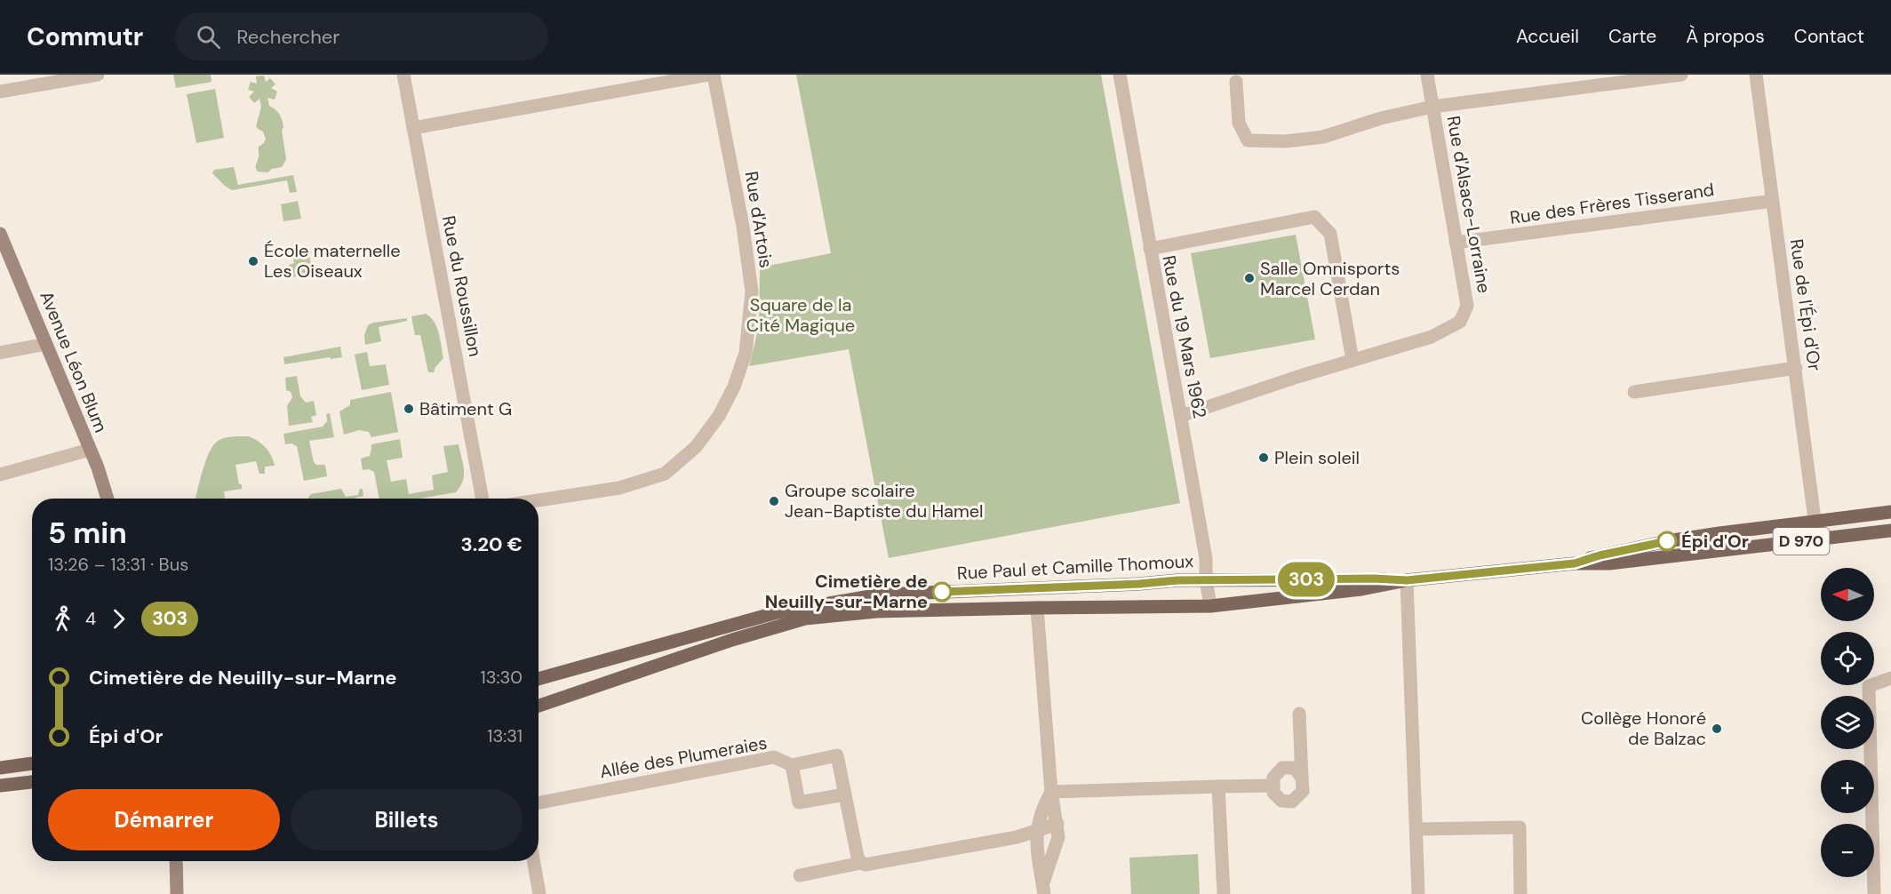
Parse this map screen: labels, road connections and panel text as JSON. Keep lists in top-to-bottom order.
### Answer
{
  "streets": {
    "main road": ["Avenue Léon Blum", "D 970", "Rue Paul et Camille Thomoux"],
    "street": [
      "Rue des Frères Tisserand",
      "Rue d'Alsace-Lorraine",
      "Rue d'Artois",
      "Rue du Roussillon",
      "Rue de l'Épi d'Or",
      "Rue du 19 Mars 1962",
      "Allée des Plumeraies"
    ]
  },
  "crossings": [
    ["Rue des Frères Tisserand", "Rue d'Alsace-Lorraine"],
    ["Rue des Frères Tisserand", "Rue de l'Épi d'Or"],
    ["Rue d'Alsace-Lorraine", "Rue du 19 Mars 1962"],
    ["Rue de l'Épi d'Or", "Rue Paul et Camille Thomoux"],
    ["Rue du 19 Mars 1962", "Rue Paul et Camille Thomoux"]
  ],
  "parks": ["Square de la Cité Magique"],
  "places": [
    "École maternelle Les Oiseaux",
    "Salle Omnisports Marcel Cerdan",
    "Bâtiment G",
    "Plein soleil",
    "Groupe scolaire Jean-Baptiste du Hamel",
    "Épi d'Or",
    "Cimetière de Neuilly-sur-Marne",
    "Collège Honoré de Balzac"
  ],
  "lines": ["bus line 303"],
  "north": "left",
  "page": {
    "header": "Commutr",
    "search": "Rechercher",
    "nav": [
      "Accueil",
      "Carte",
      "À propos",
      "Contact"
    ],
    "on_map": "303",
    "heading": ["5 min", "13:26 – 13:31 · Bus", "3.20 €"],
    "map_buttons": ["+", "−"],
    "legs": ["4", "303"],
    "list": [
      {
        "name": "Cimetière de Neuilly-sur-Marne",
        "value": "13:30"
      },
      {
        "name": "Épi d'Or",
        "value": "13:31"
      }
    ],
    "buttons": ["Démarrer", "Billets"]
  }
}
